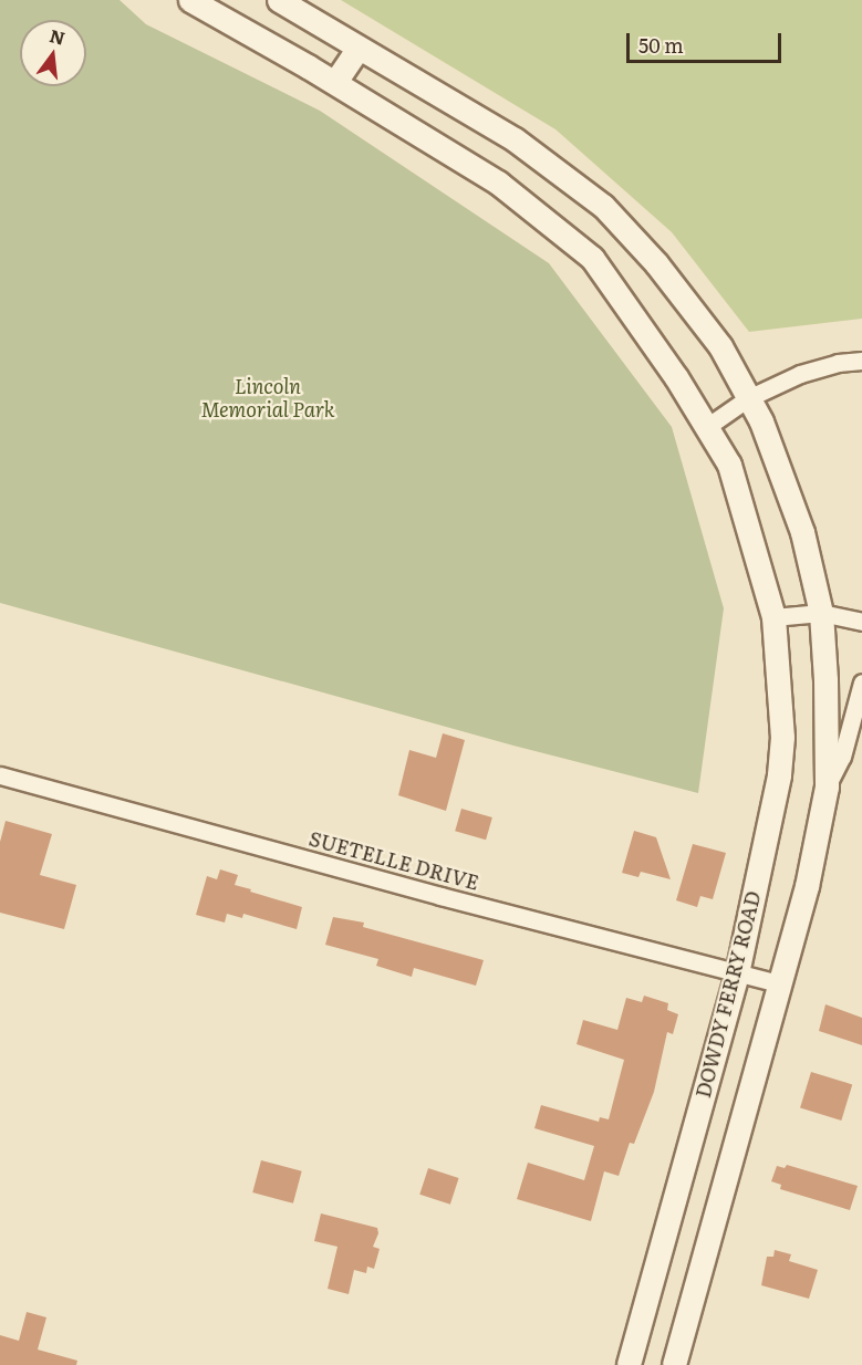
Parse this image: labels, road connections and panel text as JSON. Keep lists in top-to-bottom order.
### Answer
{
  "streets": {
    "main road": ["DOWDY FERRY ROAD"],
    "street": ["SUETELLE DRIVE"]
  },
  "crossings": [
    ["SUETELLE DRIVE", "DOWDY FERRY ROAD"]
  ],
  "parks": ["Lincoln Memorial Park"],
  "scale_bar": "50 m",
  "north": "top"
}
